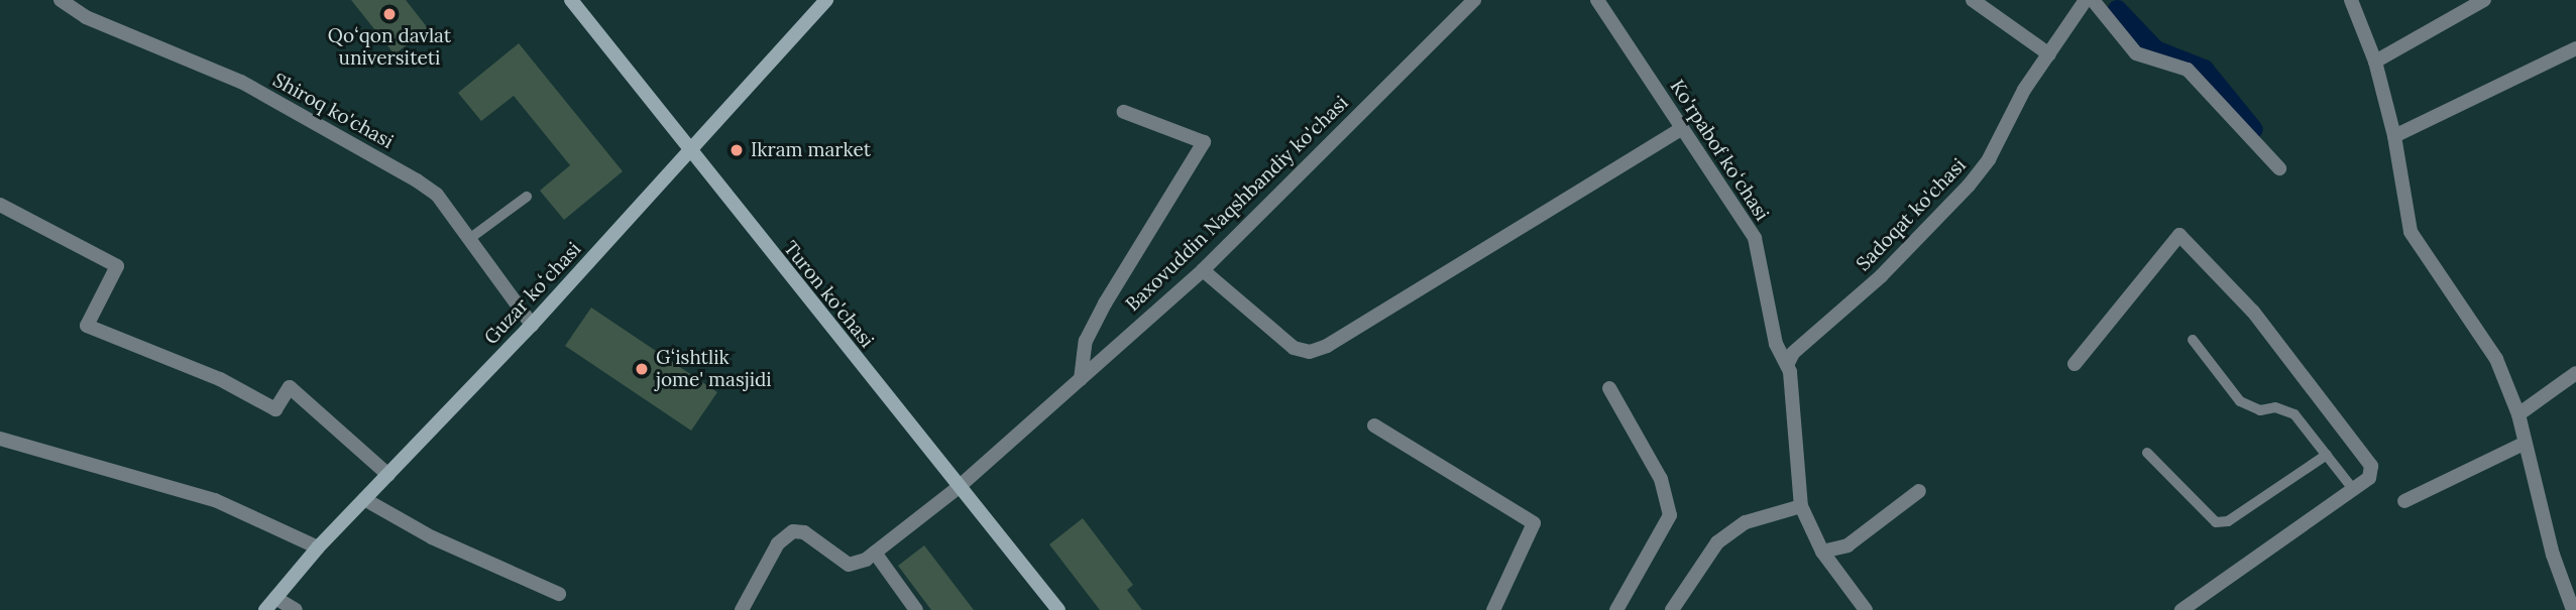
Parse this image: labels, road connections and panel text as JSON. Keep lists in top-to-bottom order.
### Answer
{
  "streets": {
    "main road": ["Guzar koʻchasi", "Turon ko'chasi"],
    "street": [
      "Shiroq ko'chasi",
      "Ko'rpabof koʻchasi",
      "Baxovuddin Naqshbandiy ko'chasi",
      "Sadoqat ko'chasi"
    ]
  },
  "crossings": [
    ["Shiroq ko'chasi", "Guzar koʻchasi"],
    ["Ko'rpabof koʻchasi", "Sadoqat ko'chasi"],
    ["Baxovuddin Naqshbandiy ko'chasi", "Turon ko'chasi"],
    ["Guzar koʻchasi", "Turon ko'chasi"]
  ],
  "places": ["Qoʻqon davlat universiteti", "Ikram market", "Gʻishtlik jome' masjidi"]
}
